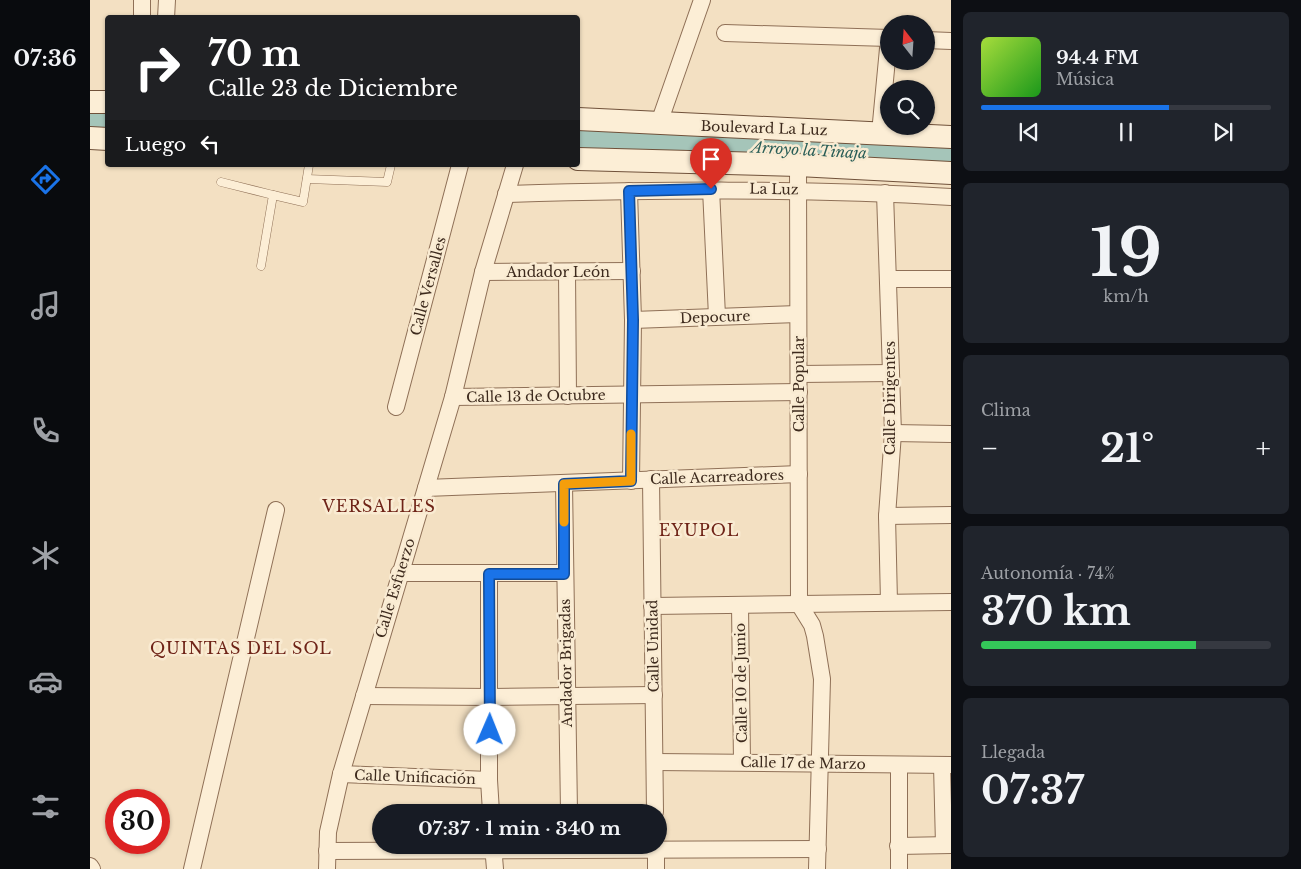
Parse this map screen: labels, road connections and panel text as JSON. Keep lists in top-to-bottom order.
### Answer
{
  "streets": {
    "main road": ["Boulevard La Luz"],
    "street": [
      "La Luz",
      "Andador León",
      "Calle Versalles",
      "Depocure",
      "Calle Popular",
      "Calle 13 de Octubre",
      "Calle Dirigentes",
      "Calle Acarreadores",
      "Calle Esfuerzo",
      "Calle Unidad",
      "Andador Brigadas",
      "Calle 10 de Junio",
      "Calle 17 de Marzo",
      "Calle Unificación"
    ]
  },
  "crossings": [
    ["La Luz", "Calle Popular"],
    ["La Luz", "Calle Dirigentes"],
    ["La Luz", "Calle Esfuerzo"],
    ["Andador León", "Calle Esfuerzo"],
    ["Depocure", "Calle Popular"],
    ["Calle Popular", "Calle 13 de Octubre"],
    ["Calle Popular", "Calle Acarreadores"],
    ["Calle 13 de Octubre", "Calle Esfuerzo"],
    ["Calle Acarreadores", "Calle Esfuerzo"],
    ["Calle Acarreadores", "Calle Unidad"],
    ["Calle Acarreadores", "Andador Brigadas"],
    ["Calle Esfuerzo", "Calle Unificación"],
    ["Calle Unidad", "Calle 17 de Marzo"],
    ["Calle 10 de Junio", "Calle 17 de Marzo"]
  ],
  "districts": ["VERSALLES", "EYUPOL", "QUINTAS DEL SOL"],
  "water": ["Arroyo la Tinaja"],
  "north": "top",
  "page": {
    "tabs": "07:36",
    "turn": ["70 m", "Calle 23 de Diciembre"],
    "song": ["94.4 FM", "Música"],
    "then": "Luego",
    "tile": [
      ["19", "km/h"],
      "Clima",
      ["Autonomía · 74%", "370 km"],
      ["Llegada", "07:37"]
    ],
    "heat": ["−", "21°", "+"],
    "limit": "30",
    "trip": "07:37 · 1 min · 340 m"
  }
}
